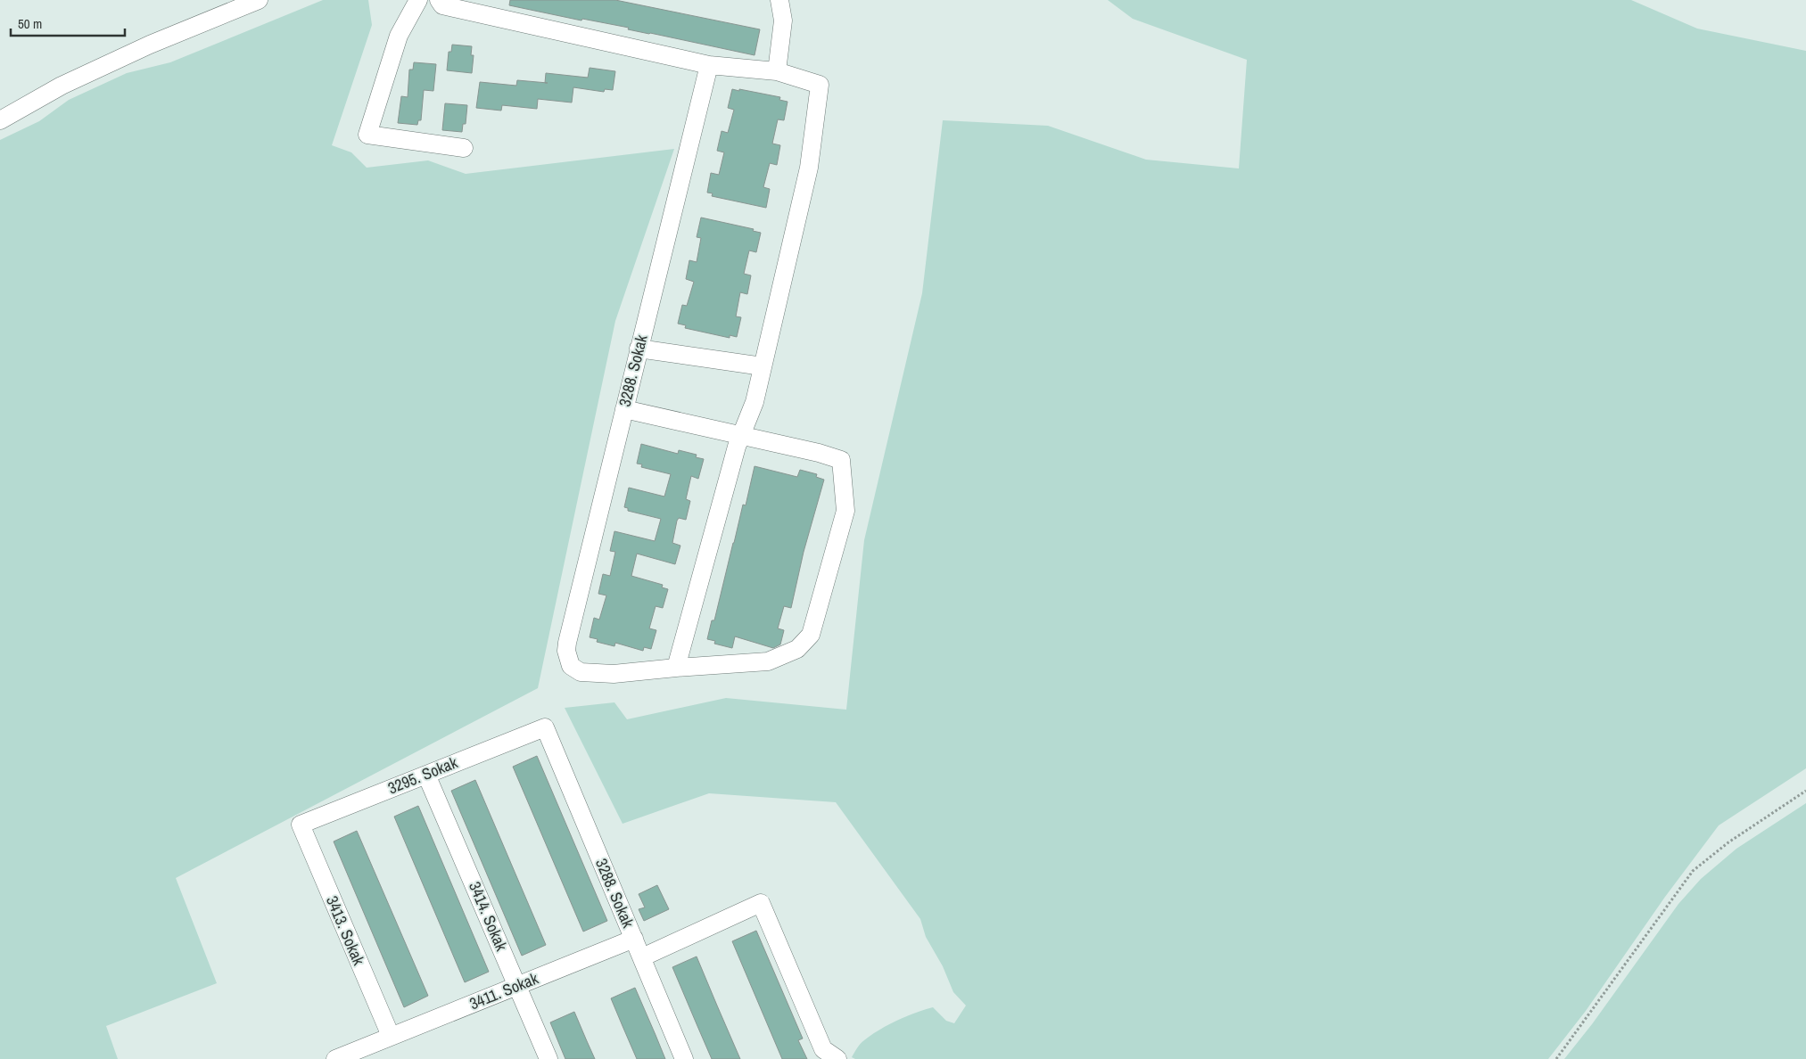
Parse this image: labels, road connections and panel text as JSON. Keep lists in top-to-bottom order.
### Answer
{
  "streets": {
    "street": [
      "3288. Sokak",
      "3295. Sokak",
      "3414. Sokak",
      "3413. Sokak",
      "3411. Sokak"
    ]
  },
  "crossings": [
    ["3288. Sokak", "3295. Sokak"],
    ["3288. Sokak", "3411. Sokak"],
    ["3295. Sokak", "3414. Sokak"],
    ["3295. Sokak", "3413. Sokak"],
    ["3414. Sokak", "3411. Sokak"],
    ["3413. Sokak", "3411. Sokak"]
  ],
  "scale_bar": "50 m"
}
